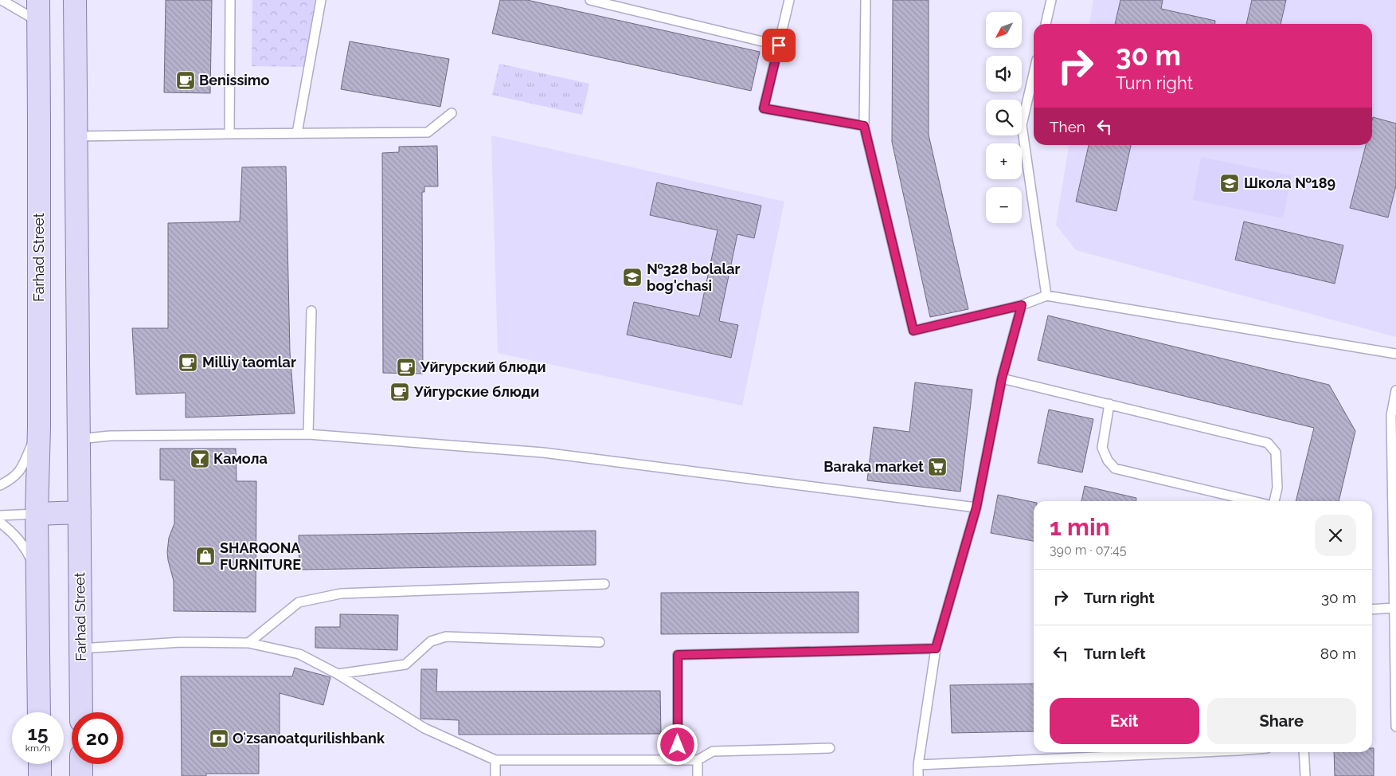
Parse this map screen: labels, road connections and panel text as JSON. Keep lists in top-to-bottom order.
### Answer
{
  "streets": {
    "main road": ["Farhad Street"]
  },
  "places": {
    "cafe": [
      "Benissimo",
      "Milliy taomlar",
      "Уйгурский блюди",
      "Уйгурские блюди"
    ],
    "school or university": ["Школа №189", "№328 bolalar bog'chasi"],
    "bar": ["Камола"],
    "supermarket": ["Baraka market"],
    "shop": ["SHARQONA FURNITURE"],
    "bank": ["Oʻzsanoatqurilishbank"]
  },
  "north": "bottom left",
  "page": {
    "map_buttons": ["+", "−"],
    "turn": ["30 m", "Turn right"],
    "then": "Then",
    "heading": ["1 min", "390 m · 07:45"],
    "list": [
      {
        "name": "Turn right",
        "value": "30 m"
      },
      {
        "name": "Turn left",
        "value": "80 m"
      }
    ],
    "buttons": ["Exit", "Share"],
    "speed": "15 km/h",
    "limit": "20"
  }
}
